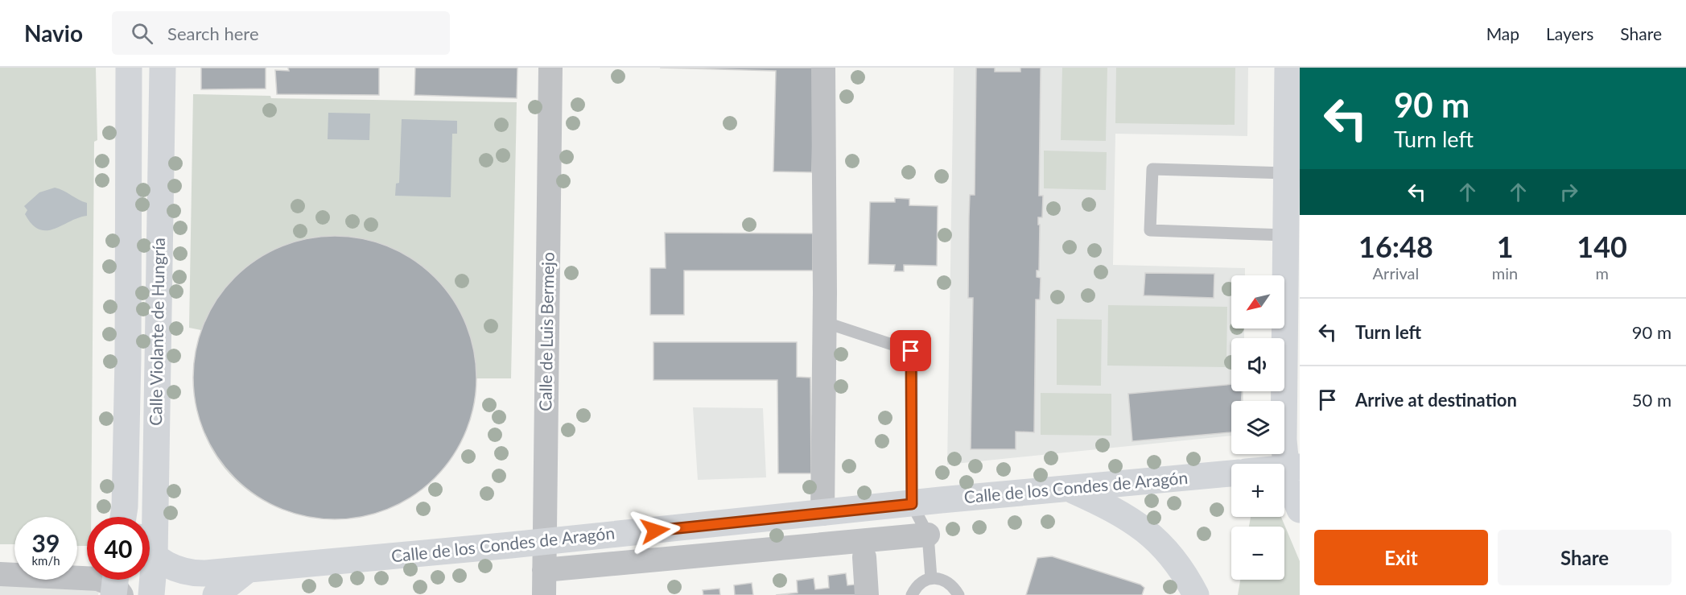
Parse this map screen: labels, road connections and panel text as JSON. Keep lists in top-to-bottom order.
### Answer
{
  "streets": {
    "street": ["Calle Violante de Hungría", "Calle de Luis Bermejo", "Calle de los Condes de Aragón"]
  },
  "crossings": [
    ["Calle Violante de Hungría", "Calle de los Condes de Aragón"],
    ["Calle de Luis Bermejo", "Calle de los Condes de Aragón"]
  ],
  "north": "bottom left",
  "page": {
    "header": "Navio",
    "search": "Search here",
    "nav": ["Map", "Layers", "Share"],
    "turn": ["90 m", "Turn left"],
    "eta": [
      "16:48",
      "Arrival",
      "1",
      "min",
      "140",
      "m"
    ],
    "map_buttons": ["+", "−"],
    "list": [
      {
        "name": "Turn left",
        "value": "90 m"
      },
      {
        "name": "Arrive at destination",
        "value": "50 m"
      }
    ],
    "speed": "39 km/h",
    "limit": "40",
    "buttons": ["Exit", "Share"]
  }
}
